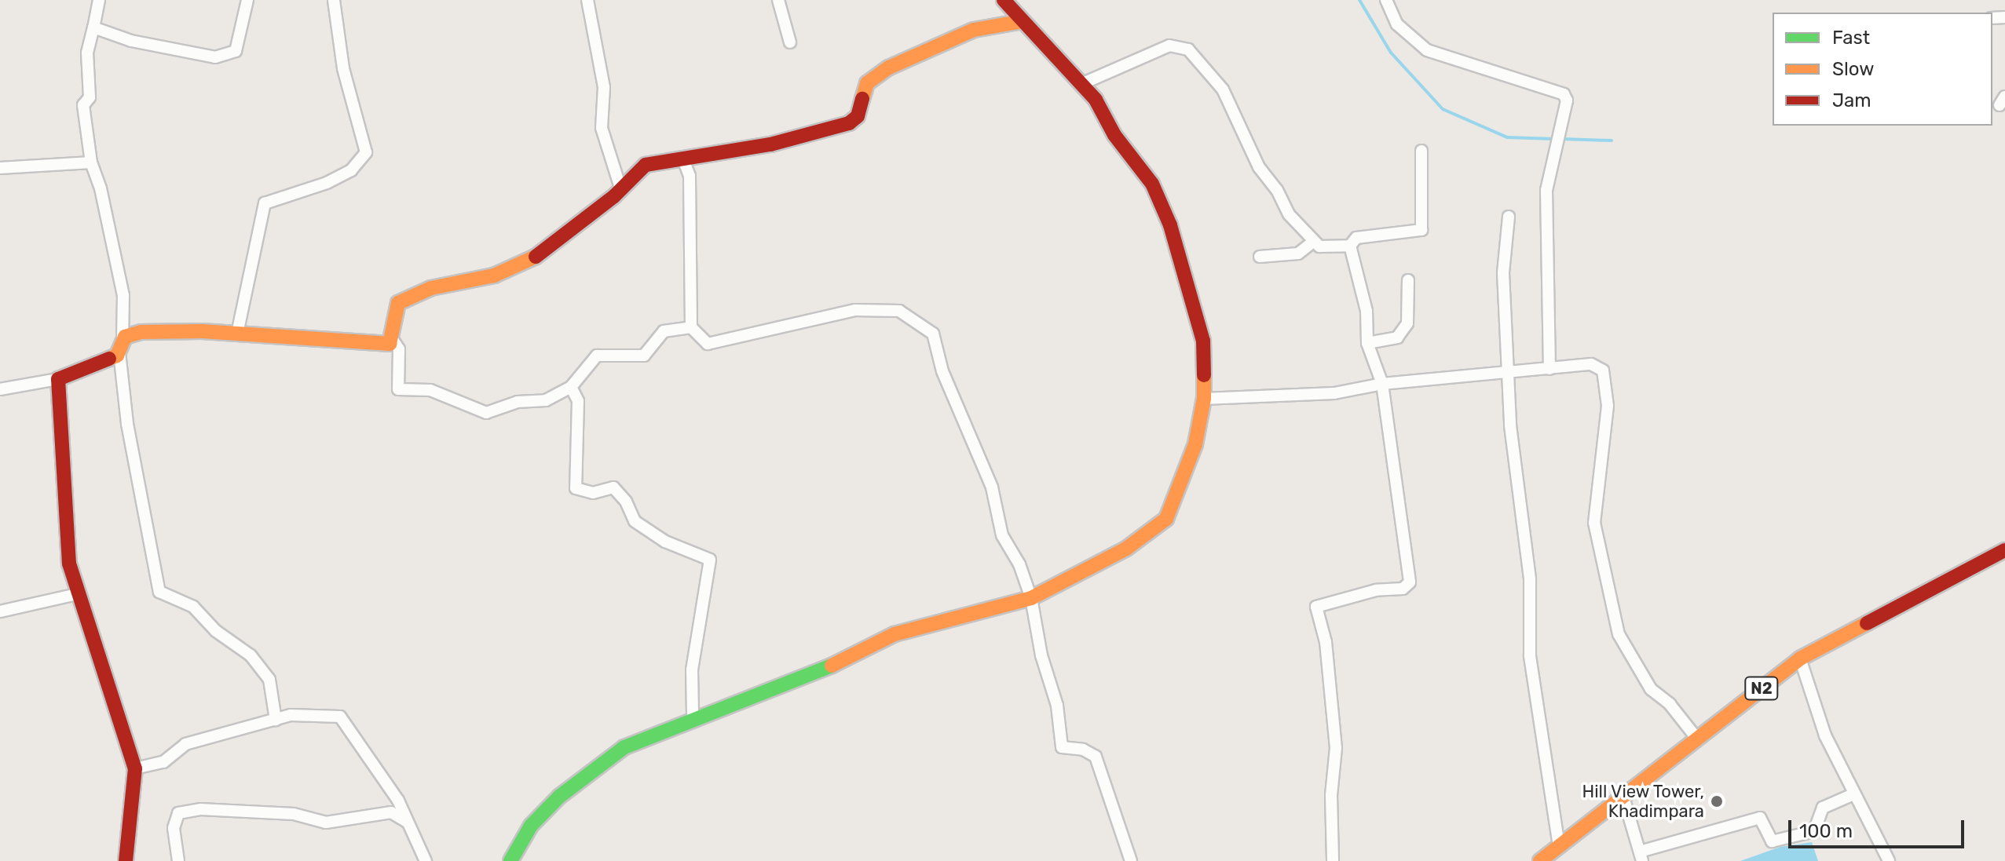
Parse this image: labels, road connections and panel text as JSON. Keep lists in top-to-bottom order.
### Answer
{
  "streets": {
    "main road": ["N2"]
  },
  "places": ["Hill View Tower, Khadimpara"],
  "legend": ["Fast", "Slow", "Jam"],
  "scale_bar": "100 m"
}
